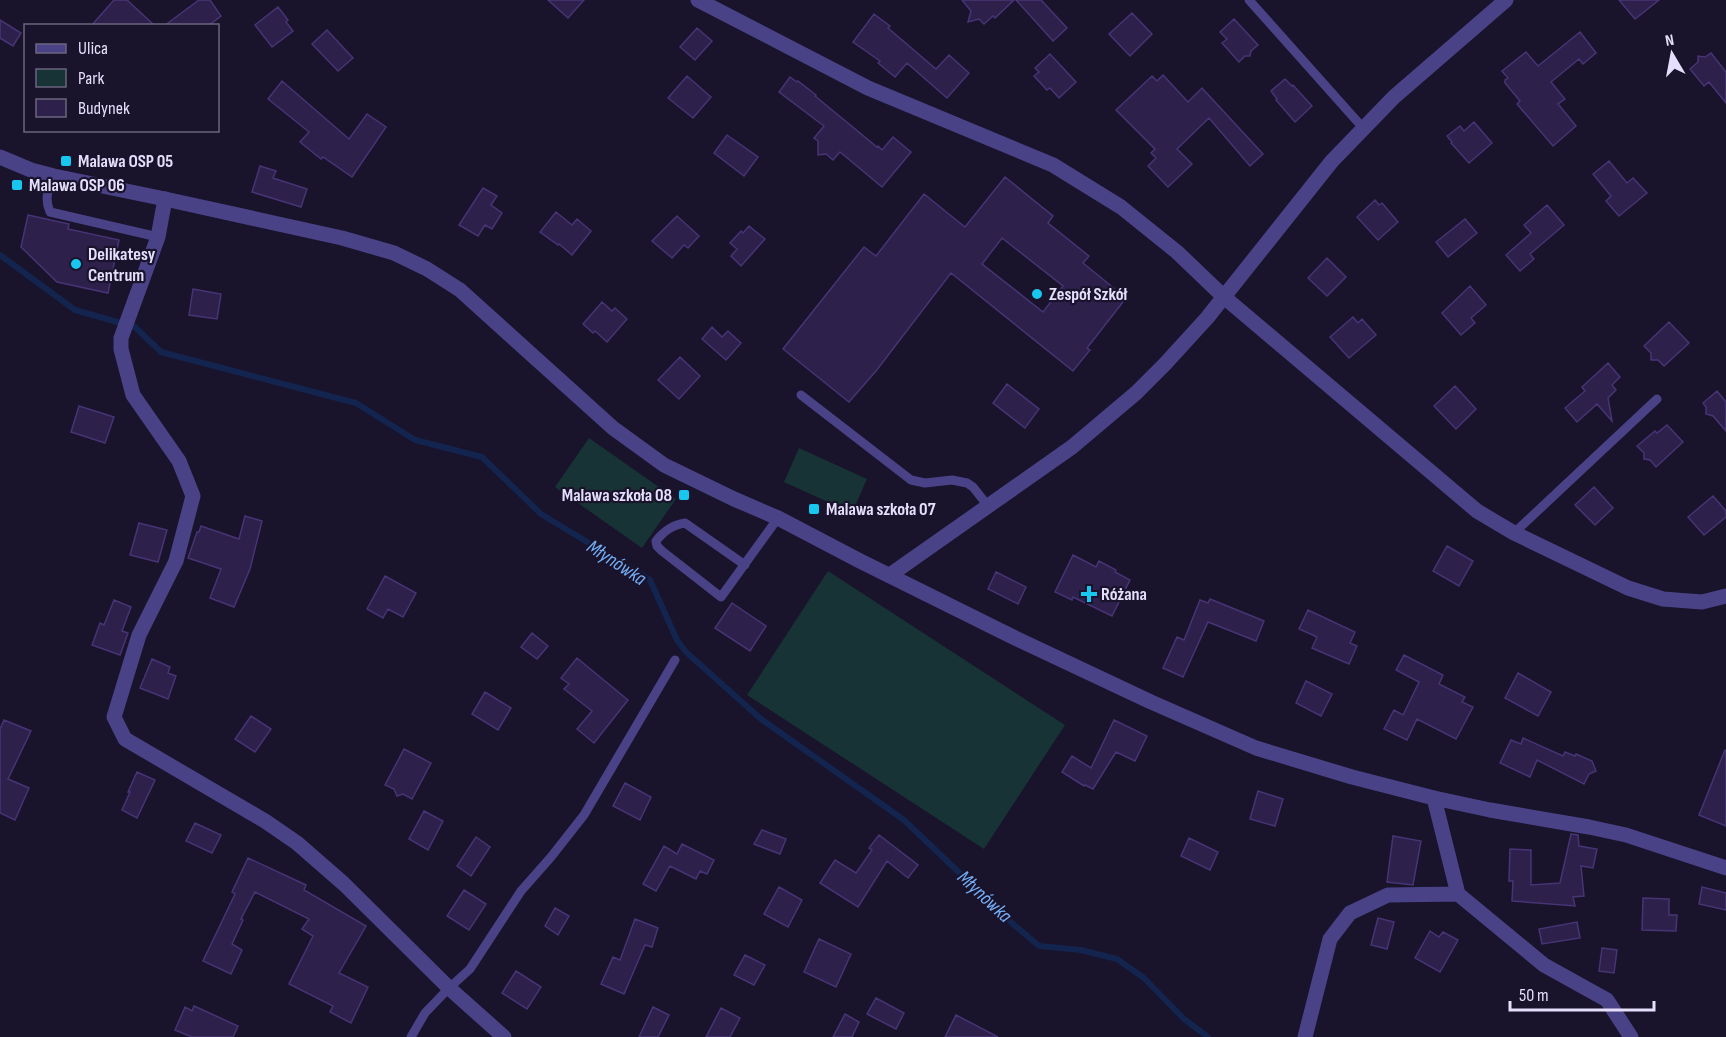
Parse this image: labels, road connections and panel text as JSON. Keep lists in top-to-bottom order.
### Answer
{
  "water": ["Młynówka"],
  "places": {
    "transit": [
      "Malawa OSP 05",
      "Malawa OSP 06",
      "Malawa szkoła 08",
      "Malawa szkoła 07"
    ],
    "other": ["Delikatesy Centrum", "Zespół Szkół"],
    "health": ["Różana"]
  },
  "legend": ["Ulica", "Park", "Budynek"],
  "scale_bar": "50 m",
  "north": "top"
}
